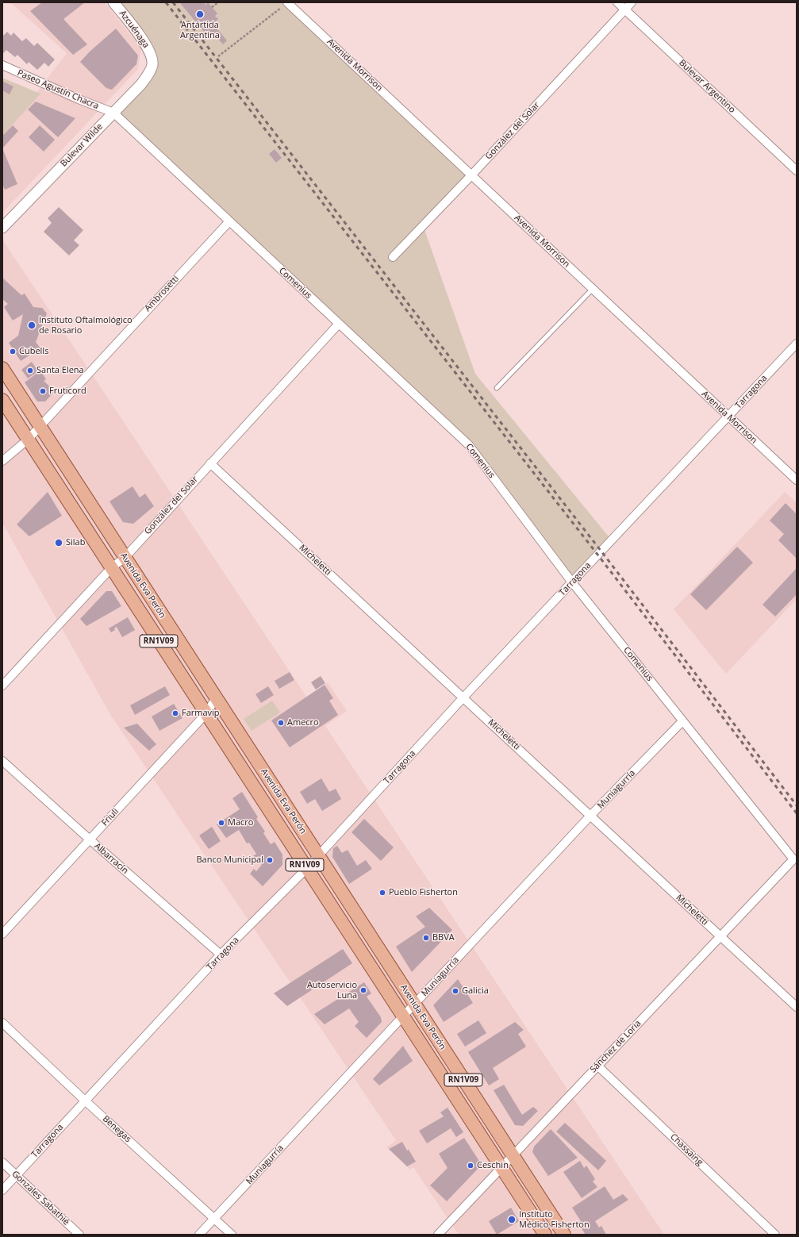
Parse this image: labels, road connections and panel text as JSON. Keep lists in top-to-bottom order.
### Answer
{
  "streets": {
    "main road": ["Avenida Eva Perón", "RN1V09"],
    "street": [
      "Azcuénaga",
      "Avenida Morrison",
      "Bulevar Argentino",
      "Paseo Agustín Chacra",
      "González del Solar",
      "Bulevar Wilde",
      "Comenius",
      "Ambrosetti",
      "Tarragona",
      "Micheletti",
      "Muniagurría",
      "Friuli",
      "Albarracín",
      "Sánchez de Loria",
      "Benegas",
      "Chassaing",
      "Gonzales Sabathié"
    ]
  },
  "crossings": [
    ["Azcuénaga", "Bulevar Wilde"],
    ["Avenida Morrison", "González del Solar"],
    ["Avenida Morrison", "Tarragona"],
    ["Bulevar Argentino", "González del Solar"],
    ["Paseo Agustín Chacra", "Bulevar Wilde"],
    ["Paseo Agustín Chacra", "Comenius"],
    ["González del Solar", "Comenius"],
    ["González del Solar", "Micheletti"],
    ["González del Solar", "Avenida Eva Perón"],
    ["Bulevar Wilde", "Comenius"],
    ["Comenius", "Ambrosetti"],
    ["Comenius", "Tarragona"],
    ["Comenius", "Muniagurría"],
    ["Comenius", "Sánchez de Loria"],
    ["Ambrosetti", "Avenida Eva Perón"],
    ["Tarragona", "Micheletti"],
    ["Tarragona", "Avenida Eva Perón"],
    ["Tarragona", "Albarracín"],
    ["Tarragona", "Benegas"],
    ["Tarragona", "Gonzales Sabathié"],
    ["Micheletti", "Muniagurría"],
    ["Micheletti", "Sánchez de Loria"],
    ["Avenida Eva Perón", "Muniagurría"],
    ["Avenida Eva Perón", "Friuli"],
    ["Avenida Eva Perón", "Sánchez de Loria"],
    ["Muniagurría", "Benegas"],
    ["Friuli", "Albarracín"],
    ["Sánchez de Loria", "Chassaing"]
  ],
  "places": [
    "Antártida Argentina",
    "Instituto Oftalmológico de Rosario",
    "Cubells",
    "Santa Elena",
    "Fruticord",
    "Silab",
    "Farmavip",
    "Amecro",
    "Macro",
    "Banco Municipal",
    "Pueblo Fisherton",
    "BBVA",
    "Autoservicio Luna",
    "Galicia",
    "Ceschin",
    "Instituto Médico Fisherton"
  ]
}
